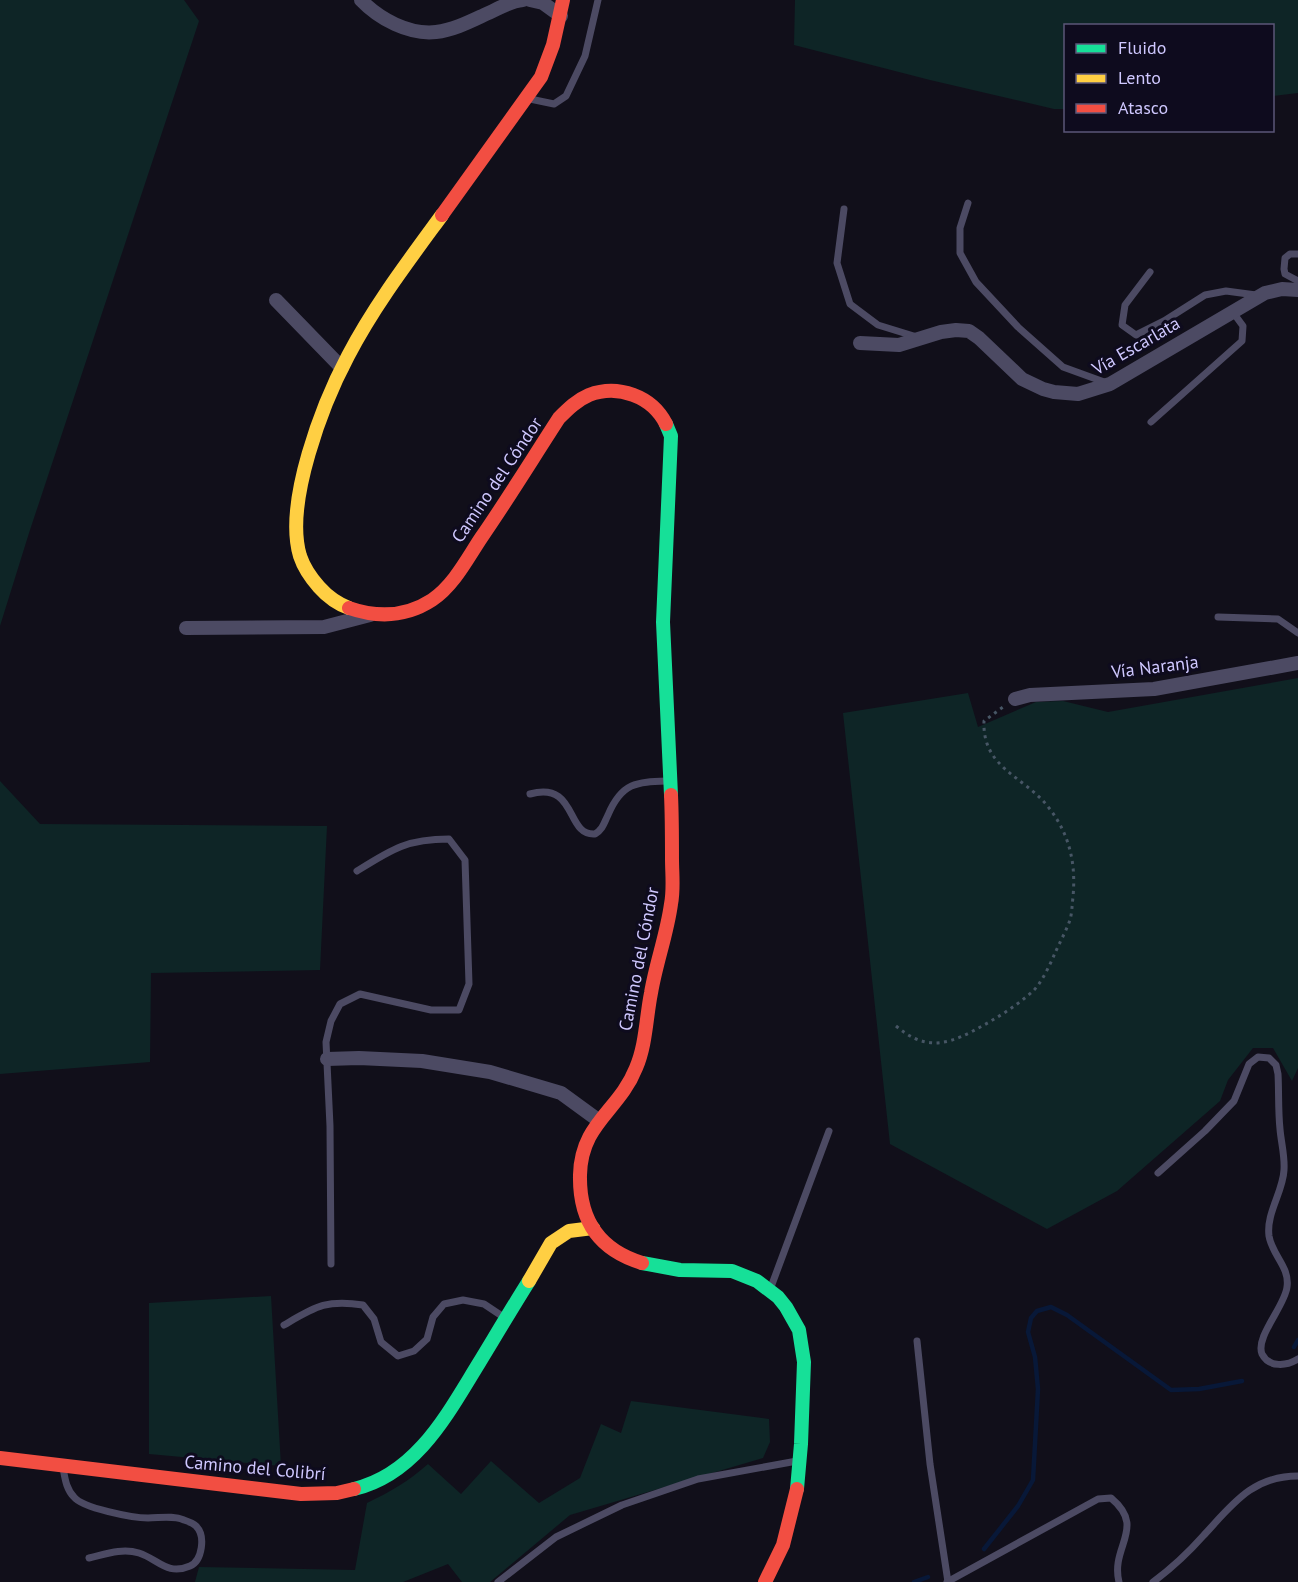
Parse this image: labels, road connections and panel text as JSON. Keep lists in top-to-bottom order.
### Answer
{
  "streets": {
    "street": [
      "Vía Escarlata",
      "Camino del Cóndor",
      "Vía Naranja",
      "Camino del Colibrí"
    ]
  },
  "crossings": [
    ["Camino del Cóndor", "Camino del Colibrí"]
  ],
  "legend": ["Fluido", "Lento", "Atasco"]
}
